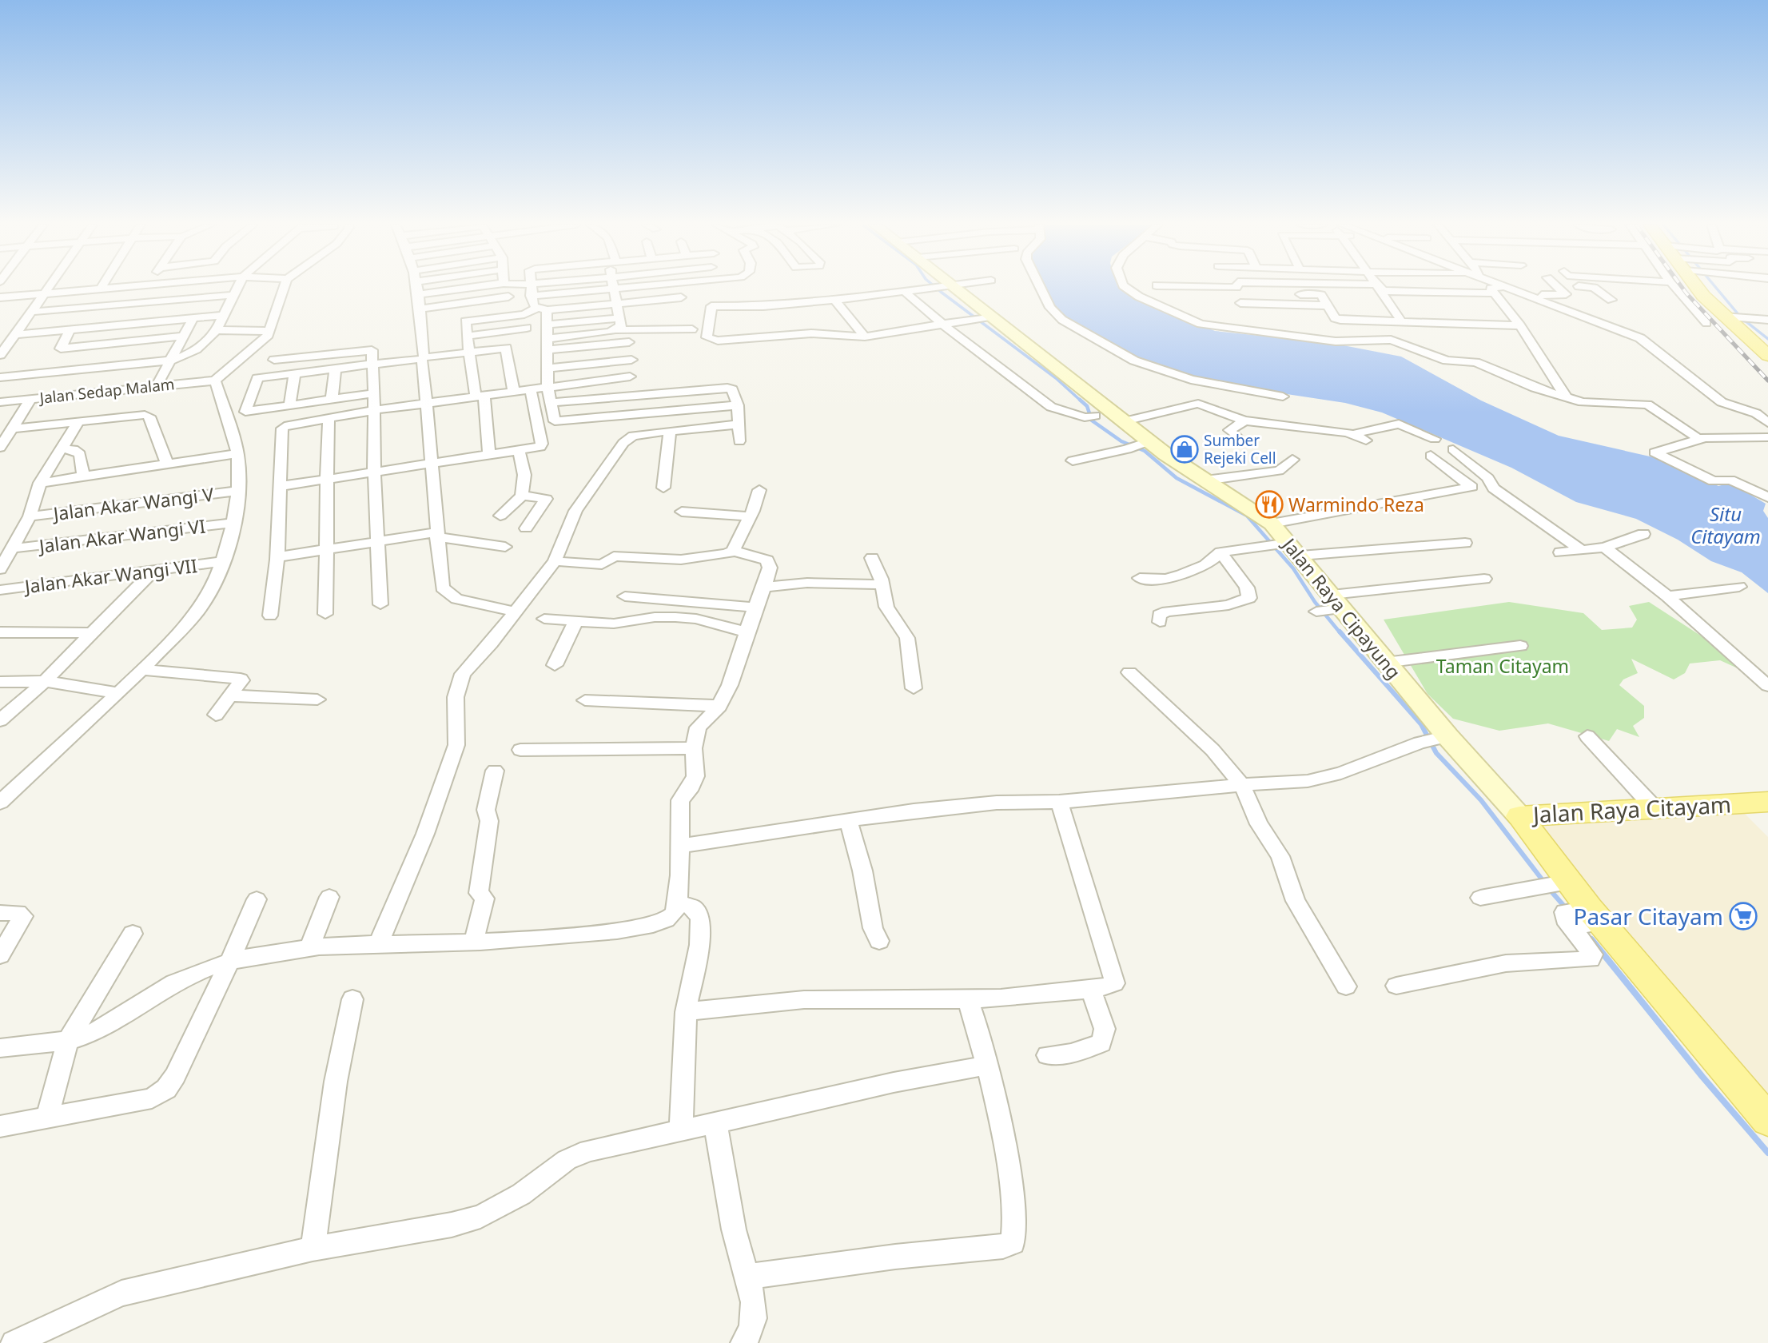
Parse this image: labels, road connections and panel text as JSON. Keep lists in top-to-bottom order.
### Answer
{
  "streets": {
    "main road": ["Jalan Raya Cipayung", "Jalan Raya Citayam"],
    "street": [
      "Jalan Sedap Malam",
      "Jalan Akar Wangi V",
      "Jalan Akar Wangi VI",
      "Jalan Akar Wangi VII"
    ]
  },
  "crossings": [
    ["Jalan Akar Wangi V", "Jalan Akar Wangi VII"],
    ["Jalan Akar Wangi VI", "Jalan Akar Wangi VII"],
    ["Jalan Raya Cipayung", "Jalan Raya Citayam"]
  ],
  "water": ["Situ Citayam"],
  "parks": ["Taman Citayam"],
  "places": {
    "shop": ["Sumber Rejeki Cell"],
    "restaurant": ["Warmindo Reza"],
    "supermarket": ["Pasar Citayam"]
  }
}
